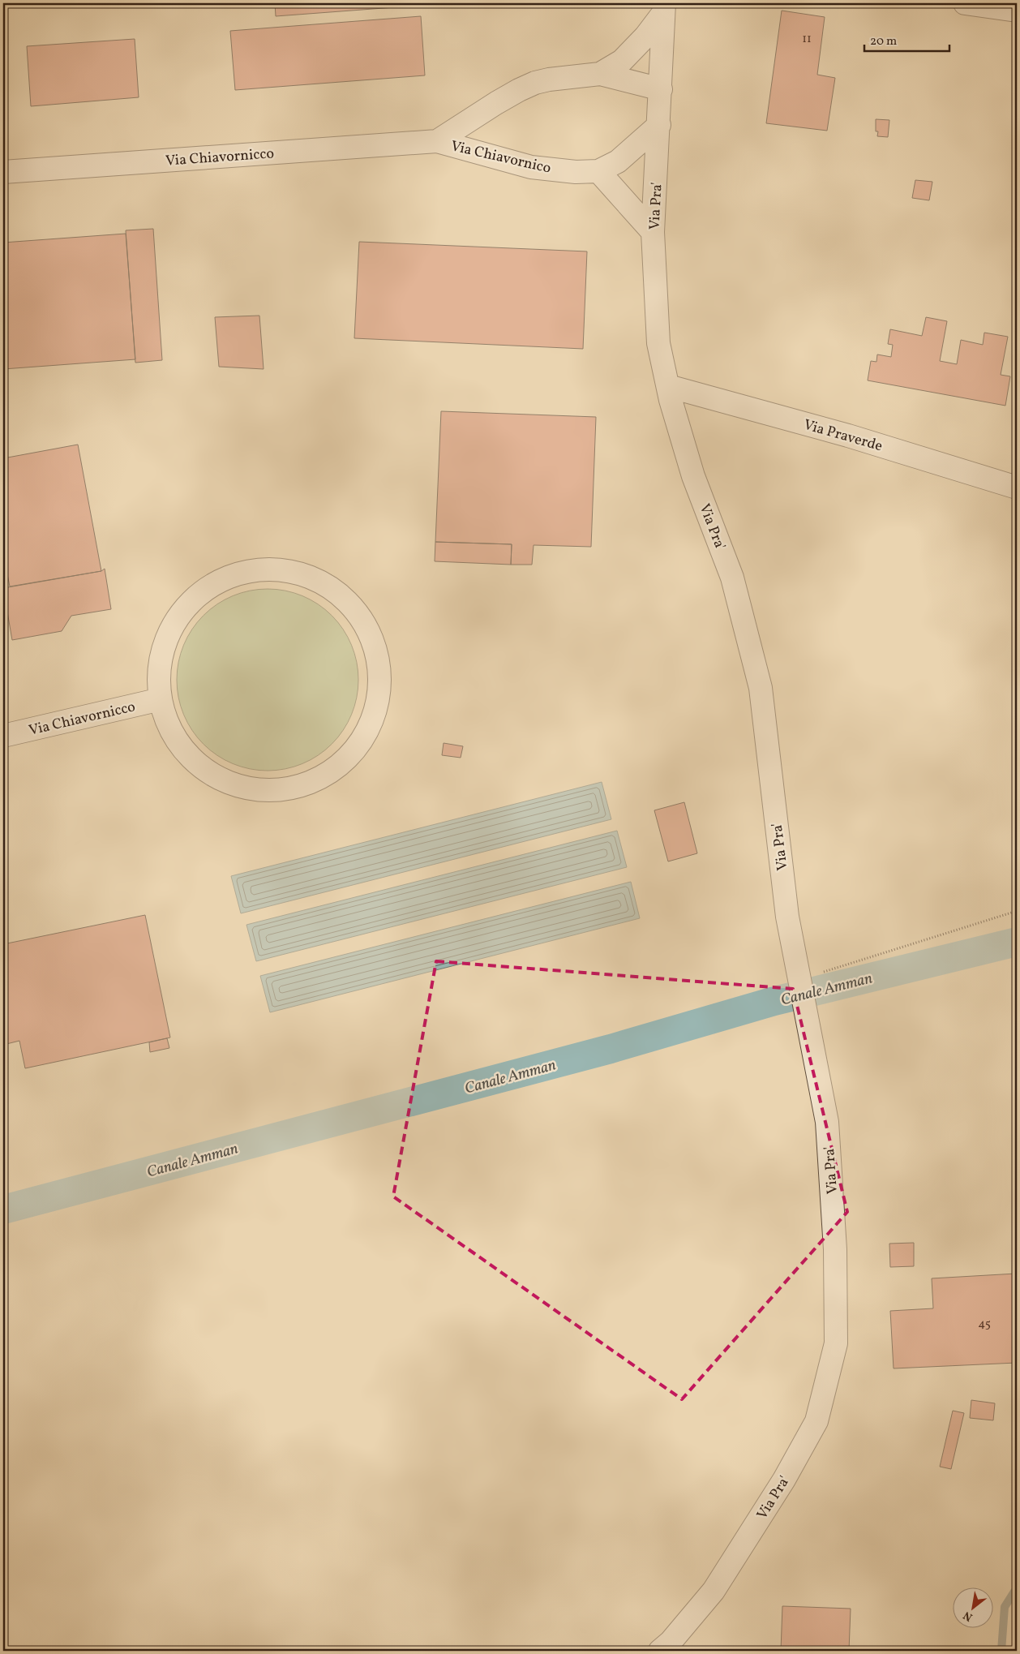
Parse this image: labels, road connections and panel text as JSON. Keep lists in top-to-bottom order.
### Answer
{
  "streets": {
    "street": [
      "Via Chiavornicco",
      "Via Chiavornico",
      "Via Pra'",
      "Via Praverde"
    ]
  },
  "crossings": [
    ["Via Chiavornicco", "Via Chiavornico"],
    ["Via Chiavornico", "Via Pra'"],
    ["Via Pra'", "Via Praverde"]
  ],
  "water": ["Canale Amman"],
  "house_numbers": ["11", "45"],
  "scale_bar": "20 m",
  "north": "bottom left"
}
